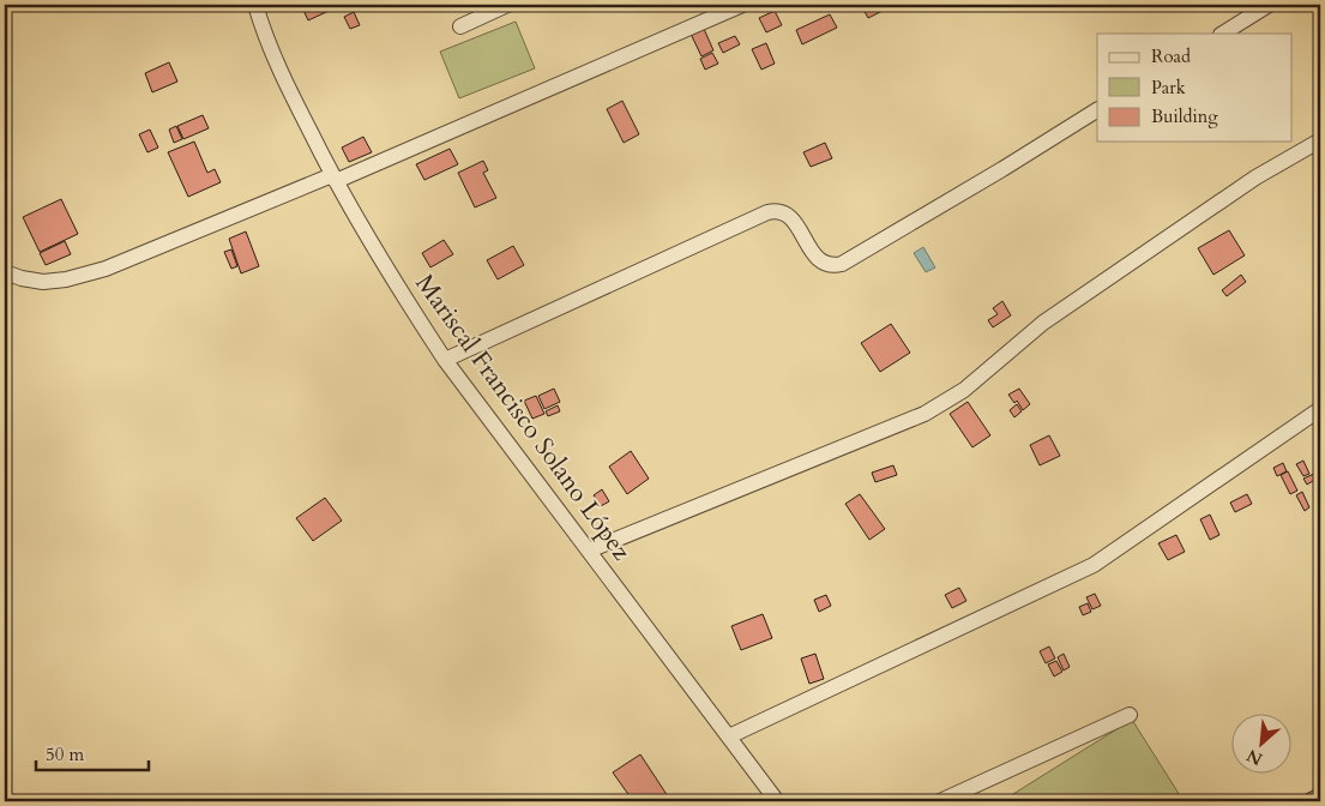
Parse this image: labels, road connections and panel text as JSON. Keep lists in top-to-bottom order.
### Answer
{
  "streets": {
    "street": ["Mariscal Francisco Solano López"]
  },
  "legend": ["Road", "Park", "Building"],
  "scale_bar": "50 m",
  "north": "bottom left"
}
